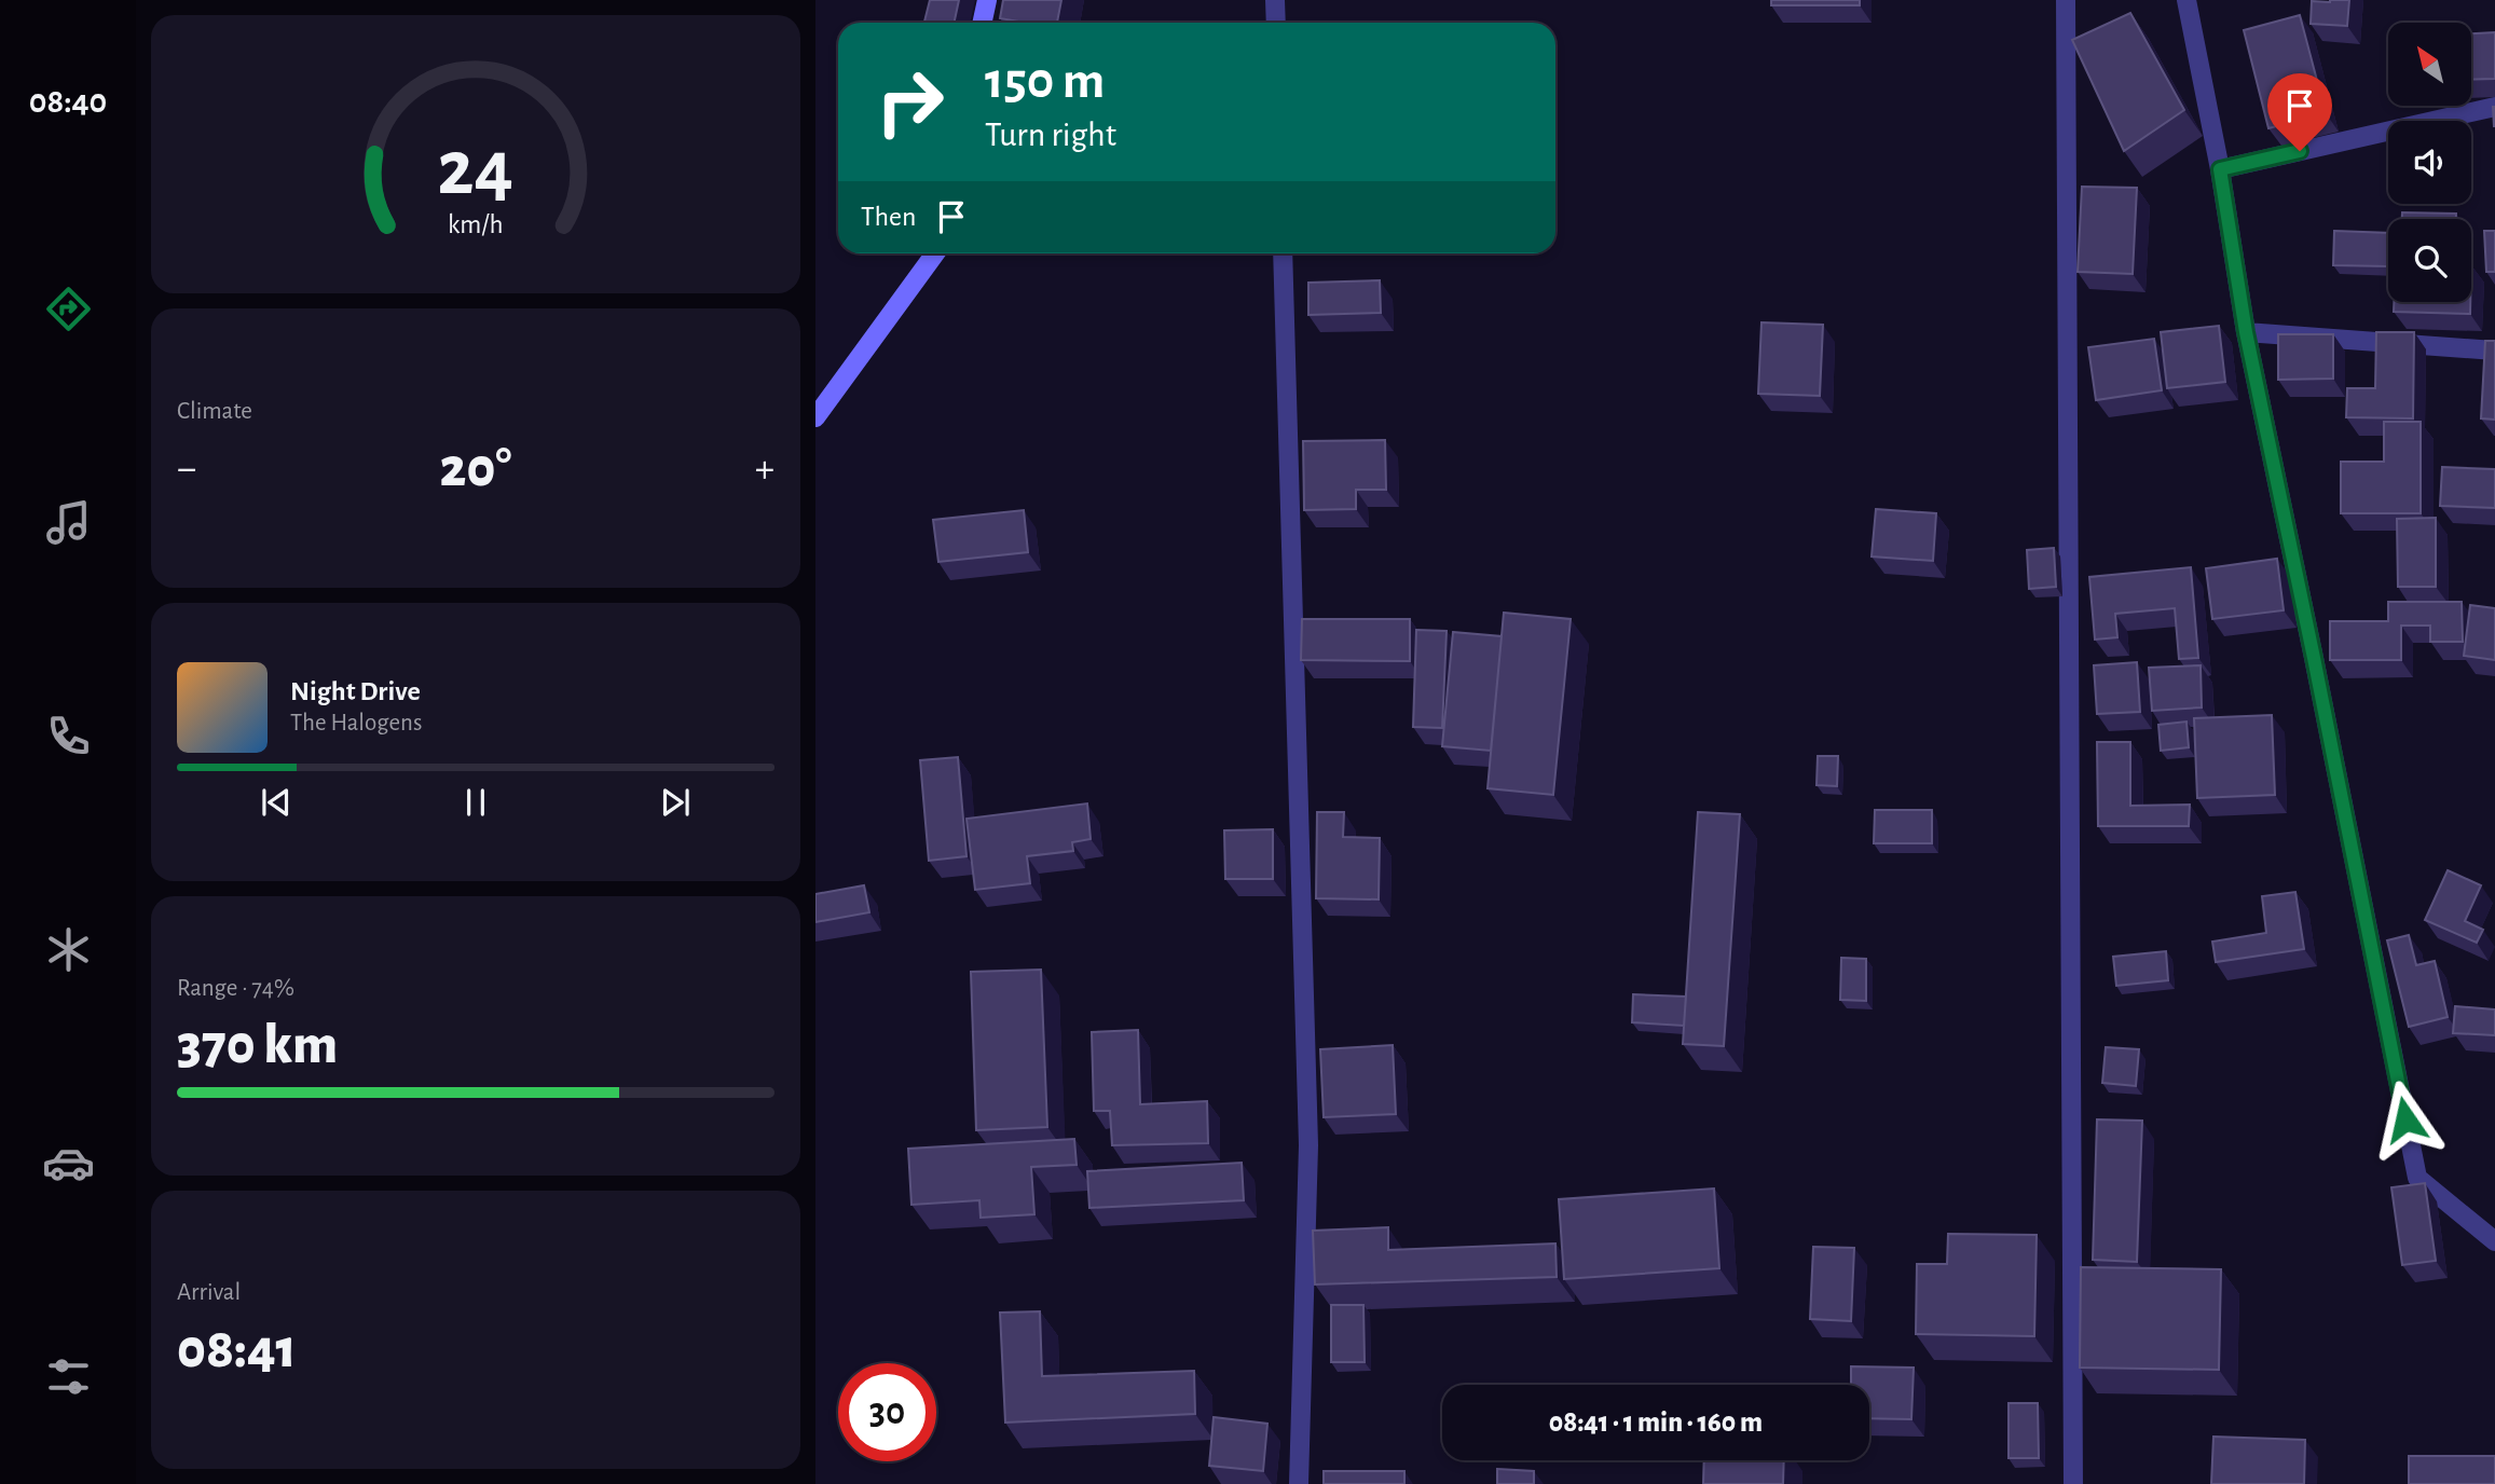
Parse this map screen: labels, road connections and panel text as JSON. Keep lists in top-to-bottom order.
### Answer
{
  "north": "top left",
  "page": {
    "tabs": "08:40",
    "turn": ["150 m", "Turn right"],
    "then": "Then",
    "tile": [
      "Climate",
      ["Range · 74%", "370 km"],
      ["Arrival", "08:41"]
    ],
    "heat": ["−", "20°", "+"],
    "song": ["Night Drive", "The Halogens"],
    "limit": "30",
    "trip": "08:41 · 1 min · 160 m",
    "gauge": ["24", "km/h"]
  }
}
